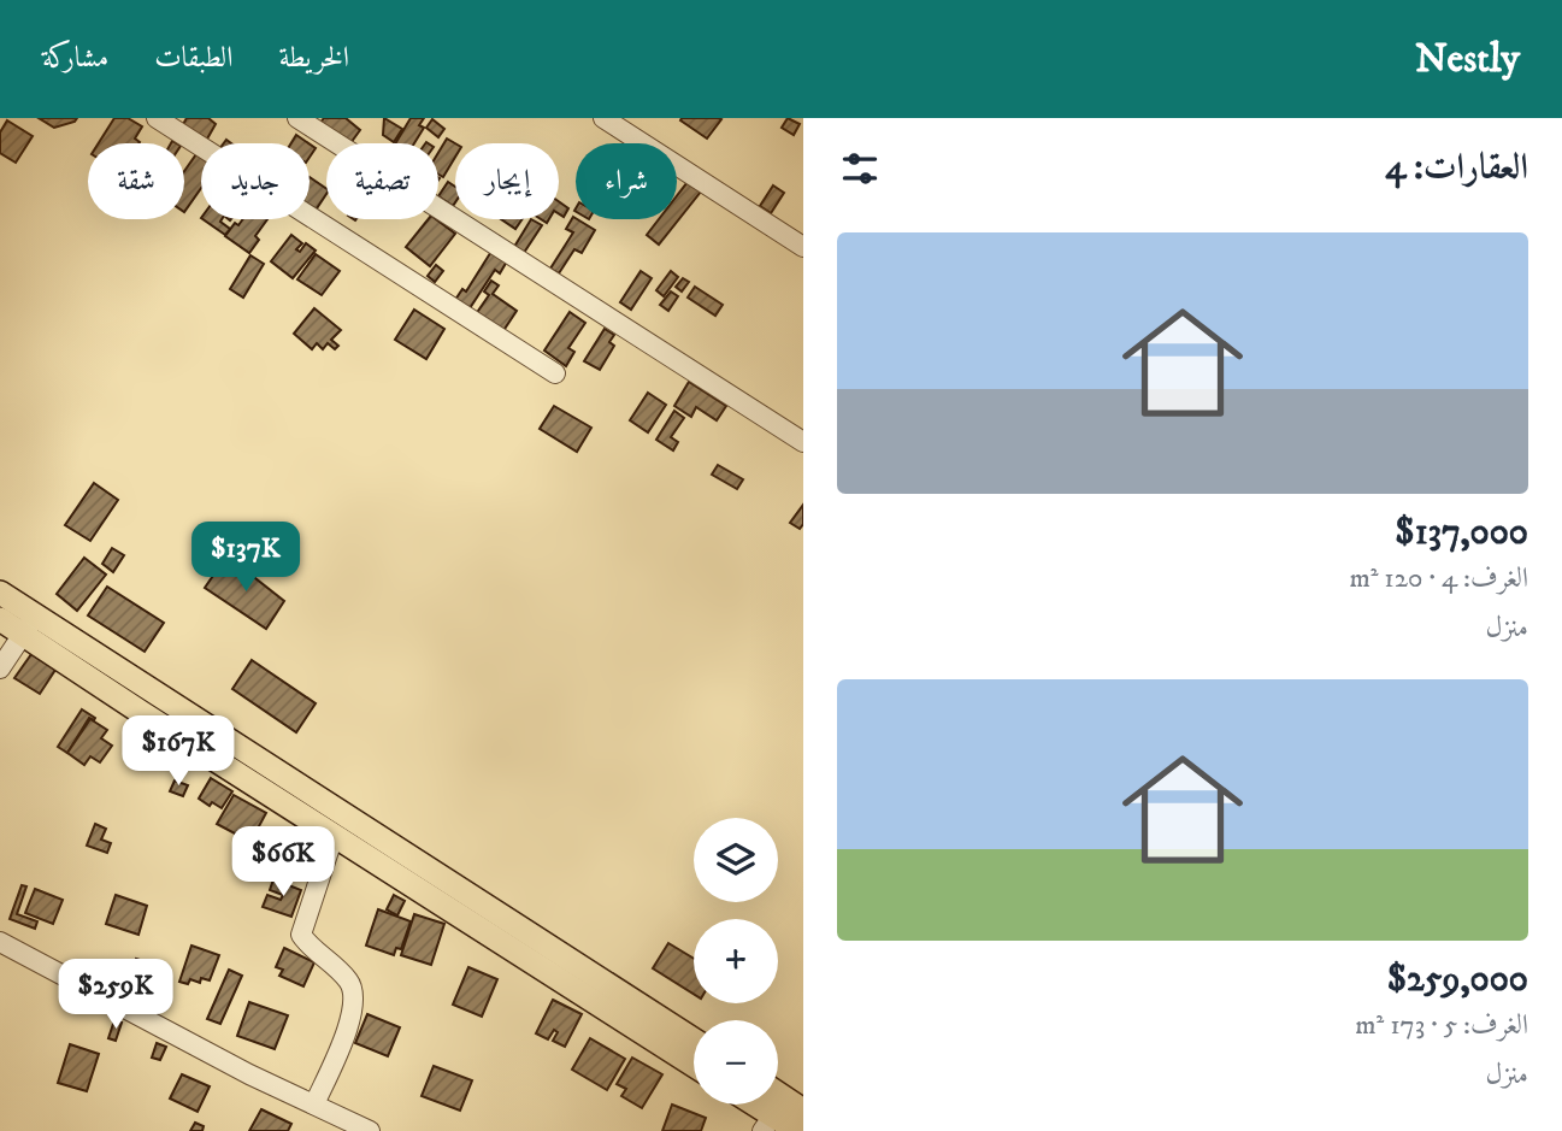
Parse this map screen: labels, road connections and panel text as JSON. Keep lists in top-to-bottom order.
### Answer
{
  "page": {
    "header": "Nestly",
    "nav": ["الخريطة", "الطبقات", "مشاركة"],
    "heading": "العقارات: 4",
    "chip": [
      "شراء",
      "إيجار",
      "تصفية",
      "جديد",
      "شقة"
    ],
    "list": [
      {
        "name": "$137,000",
        "note": "الغرف: 4 · 120 m² · منزل"
      },
      {
        "name": "$259,000",
        "note": "الغرف: 5 · 173 m² · منزل"
      }
    ],
    "price": [
      "$137K",
      "$167K",
      "$66K",
      "$259K"
    ],
    "map_buttons": ["+", "−"]
  }
}
